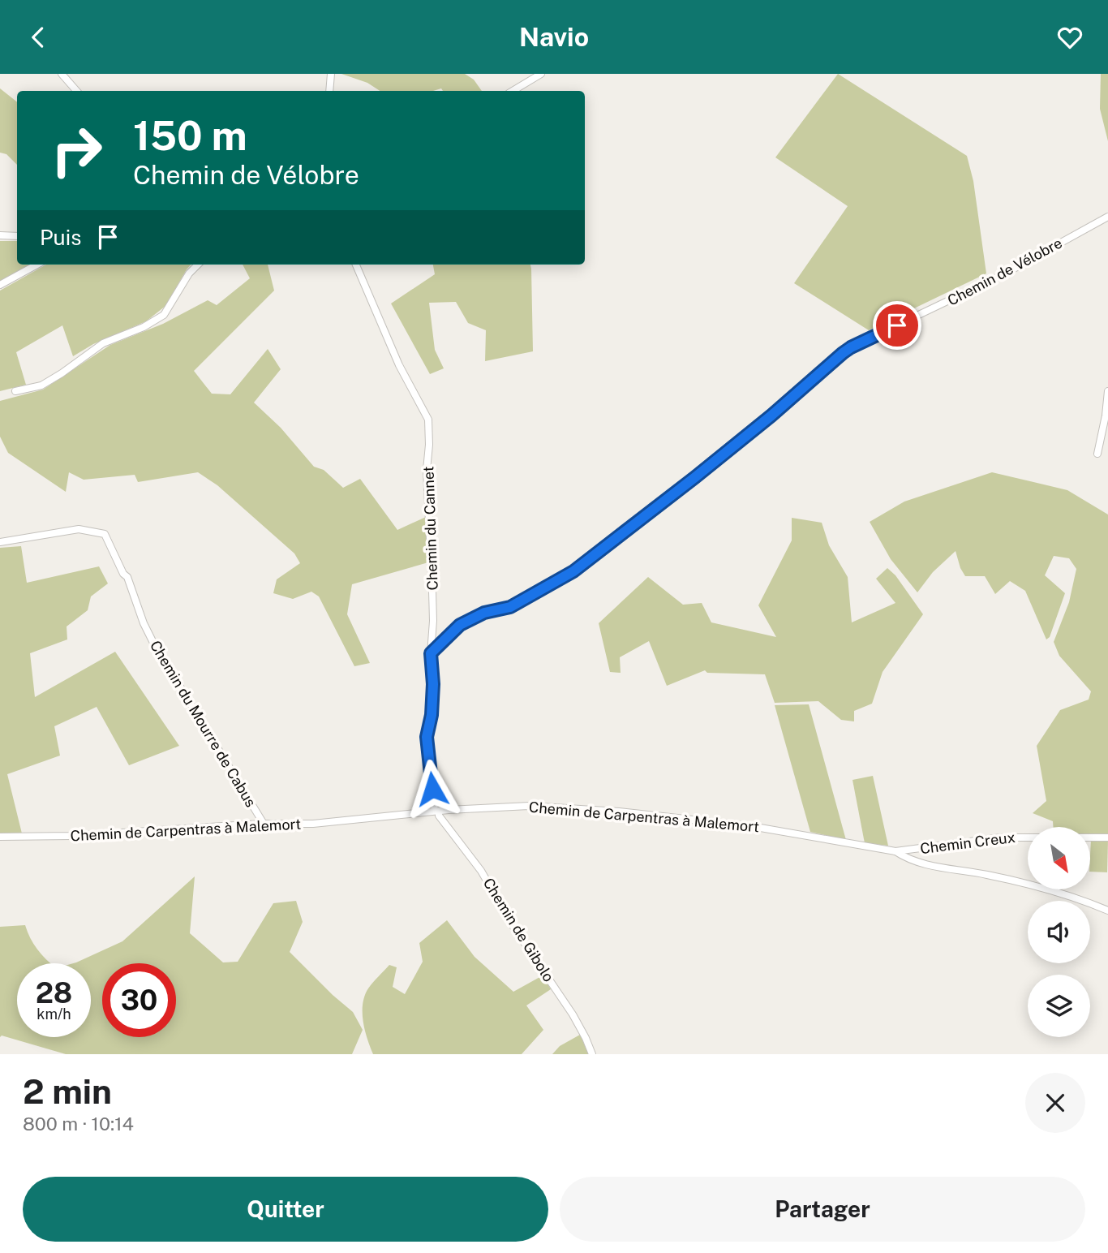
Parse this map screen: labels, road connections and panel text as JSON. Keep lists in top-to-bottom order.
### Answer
{
  "streets": {
    "street": [
      "Chemin de Vélobre",
      "Chemin du Cannet",
      "Chemin du Mourre de Cabus",
      "Chemin de Carpentras à Malemort",
      "Chemin Creux",
      "Chemin de Gibolo"
    ]
  },
  "crossings": [
    ["Chemin de Vélobre", "Chemin du Cannet"],
    ["Chemin du Cannet", "Chemin de Carpentras à Malemort"],
    ["Chemin du Cannet", "Chemin de Gibolo"],
    ["Chemin du Mourre de Cabus", "Chemin de Carpentras à Malemort"],
    ["Chemin de Carpentras à Malemort", "Chemin Creux"],
    ["Chemin de Carpentras à Malemort", "Chemin de Gibolo"]
  ],
  "north": "bottom right",
  "page": {
    "header": "Navio",
    "turn": ["150 m", "Chemin de Vélobre"],
    "then": "Puis",
    "speed": "28 km/h",
    "limit": "30",
    "heading": ["2 min", "800 m · 10:14"],
    "buttons": ["Quitter", "Partager"]
  }
}
